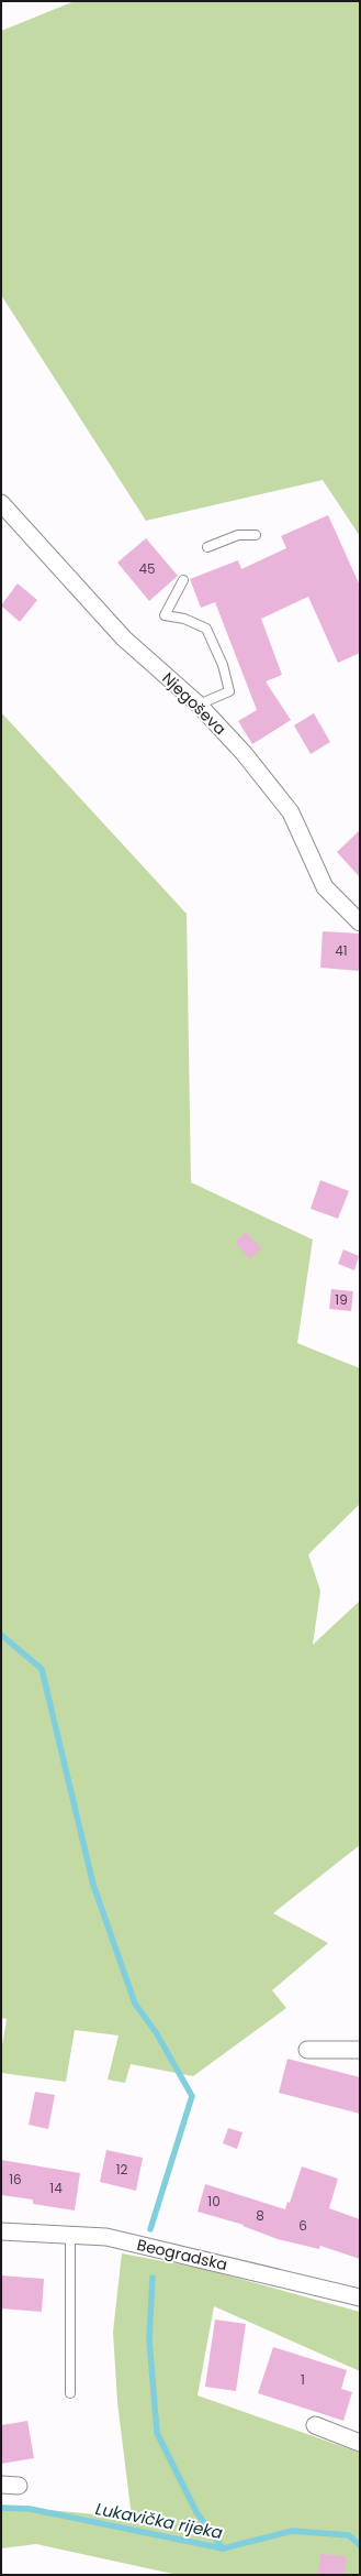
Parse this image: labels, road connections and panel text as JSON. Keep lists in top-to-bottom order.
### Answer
{
  "streets": {
    "street": ["Njegoševa", "Beogradska"]
  },
  "water": ["Lukavička rijeka"],
  "house_numbers": [
    "45",
    "41",
    "19",
    "12",
    "16",
    "14",
    "10",
    "8",
    "6",
    "1"
  ]
}
